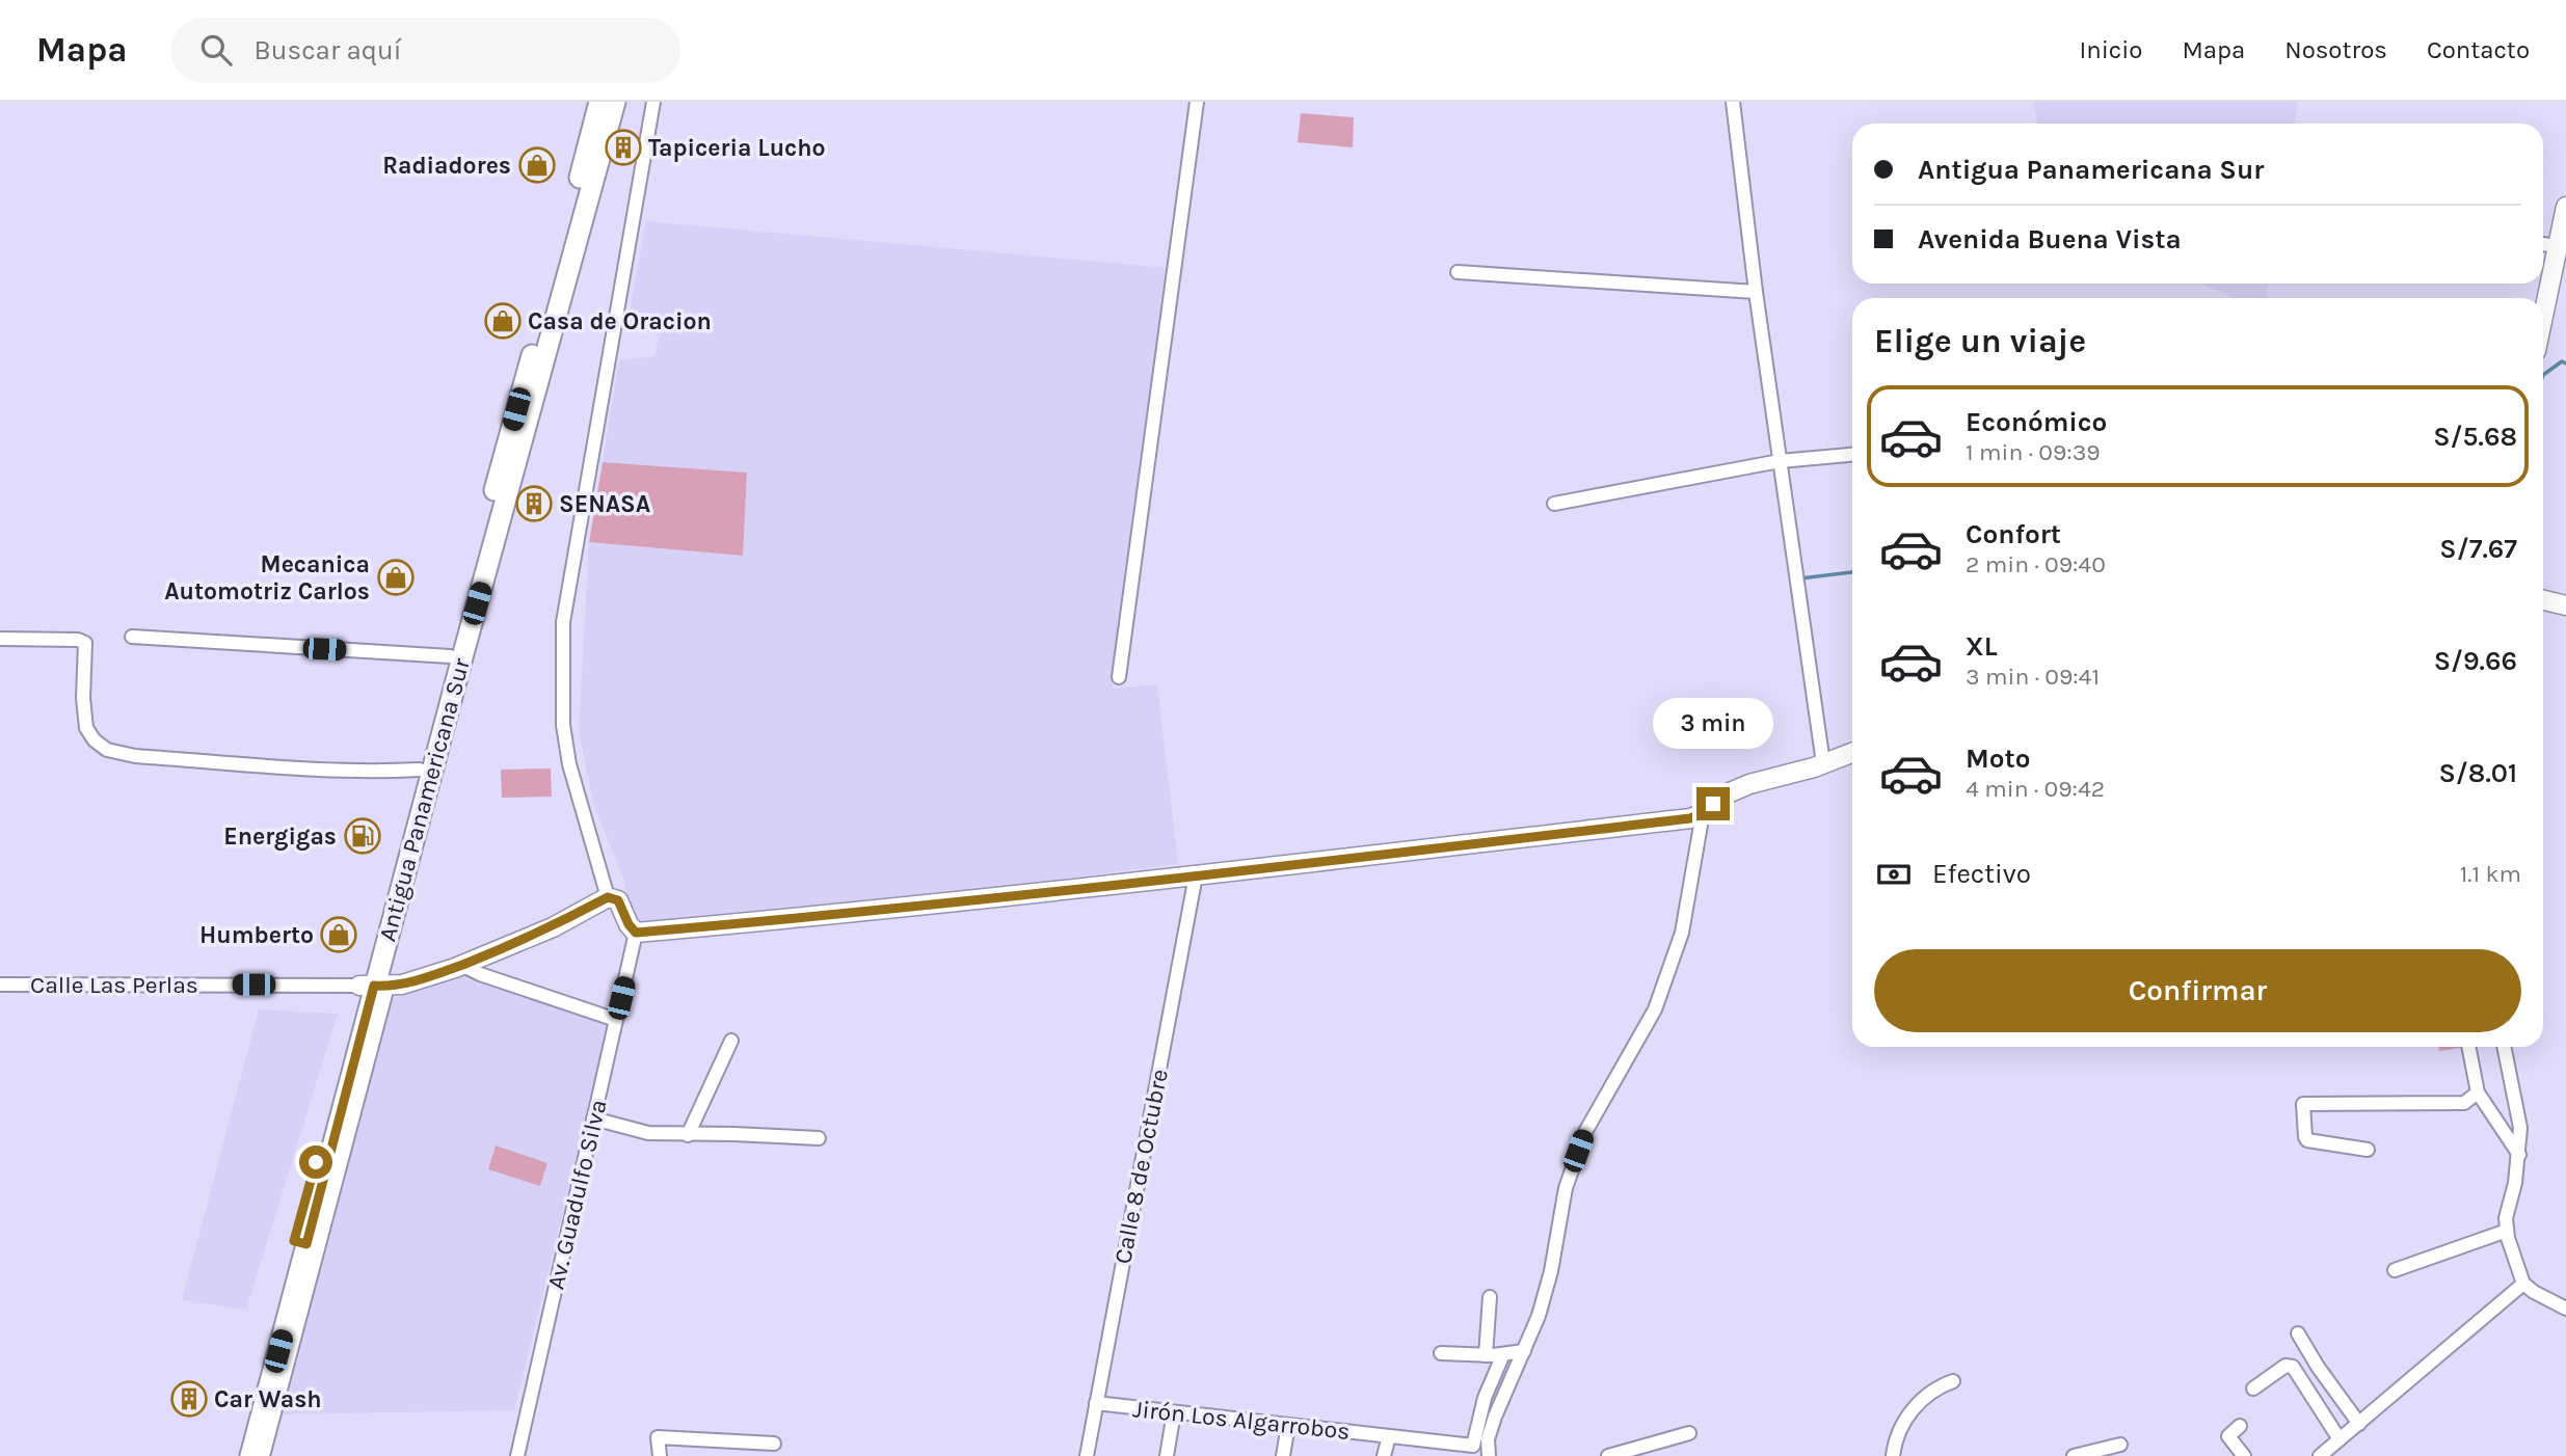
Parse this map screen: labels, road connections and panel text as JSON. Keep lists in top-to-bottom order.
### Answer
{
  "streets": {
    "main road": ["Antigua Panamericana Sur"],
    "street": [
      "Calle Las Perlas",
      "Calle 8 de Octubre",
      "Av. Guadulfo Silva",
      "Jirón Los Algarrobos"
    ]
  },
  "crossings": [
    ["Antigua Panamericana Sur", "Calle Las Perlas"],
    ["Calle 8 de Octubre", "Jirón Los Algarrobos"]
  ],
  "places": {
    "building": ["Tapiceria Lucho", "SENASA", "Car Wash"],
    "shop": [
      "Radiadores",
      "Casa de Oracion",
      "Mecanica Automotriz Carlos",
      "Humberto"
    ],
    "fuel station": ["Energigas"]
  },
  "page": {
    "header": "Mapa",
    "search": "Buscar aquí",
    "nav": [
      "Inicio",
      "Mapa",
      "Nosotros",
      "Contacto"
    ],
    "banner": ["Antigua Panamericana Sur", "Avenida Buena Vista"],
    "heading": "Elige un viaje",
    "list": [
      {
        "name": "Económico",
        "note": "1 min · 09:39",
        "value": "S/5.68"
      },
      {
        "name": "Confort",
        "note": "2 min · 09:40",
        "value": "S/7.67"
      },
      {
        "name": "XL",
        "note": "3 min · 09:41",
        "value": "S/9.66"
      },
      {
        "name": "Moto",
        "note": "4 min · 09:42",
        "value": "S/8.01"
      }
    ],
    "bubble": "3 min",
    "pay": ["Efectivo", "1.1 km"],
    "buttons": "Confirmar"
  }
}
